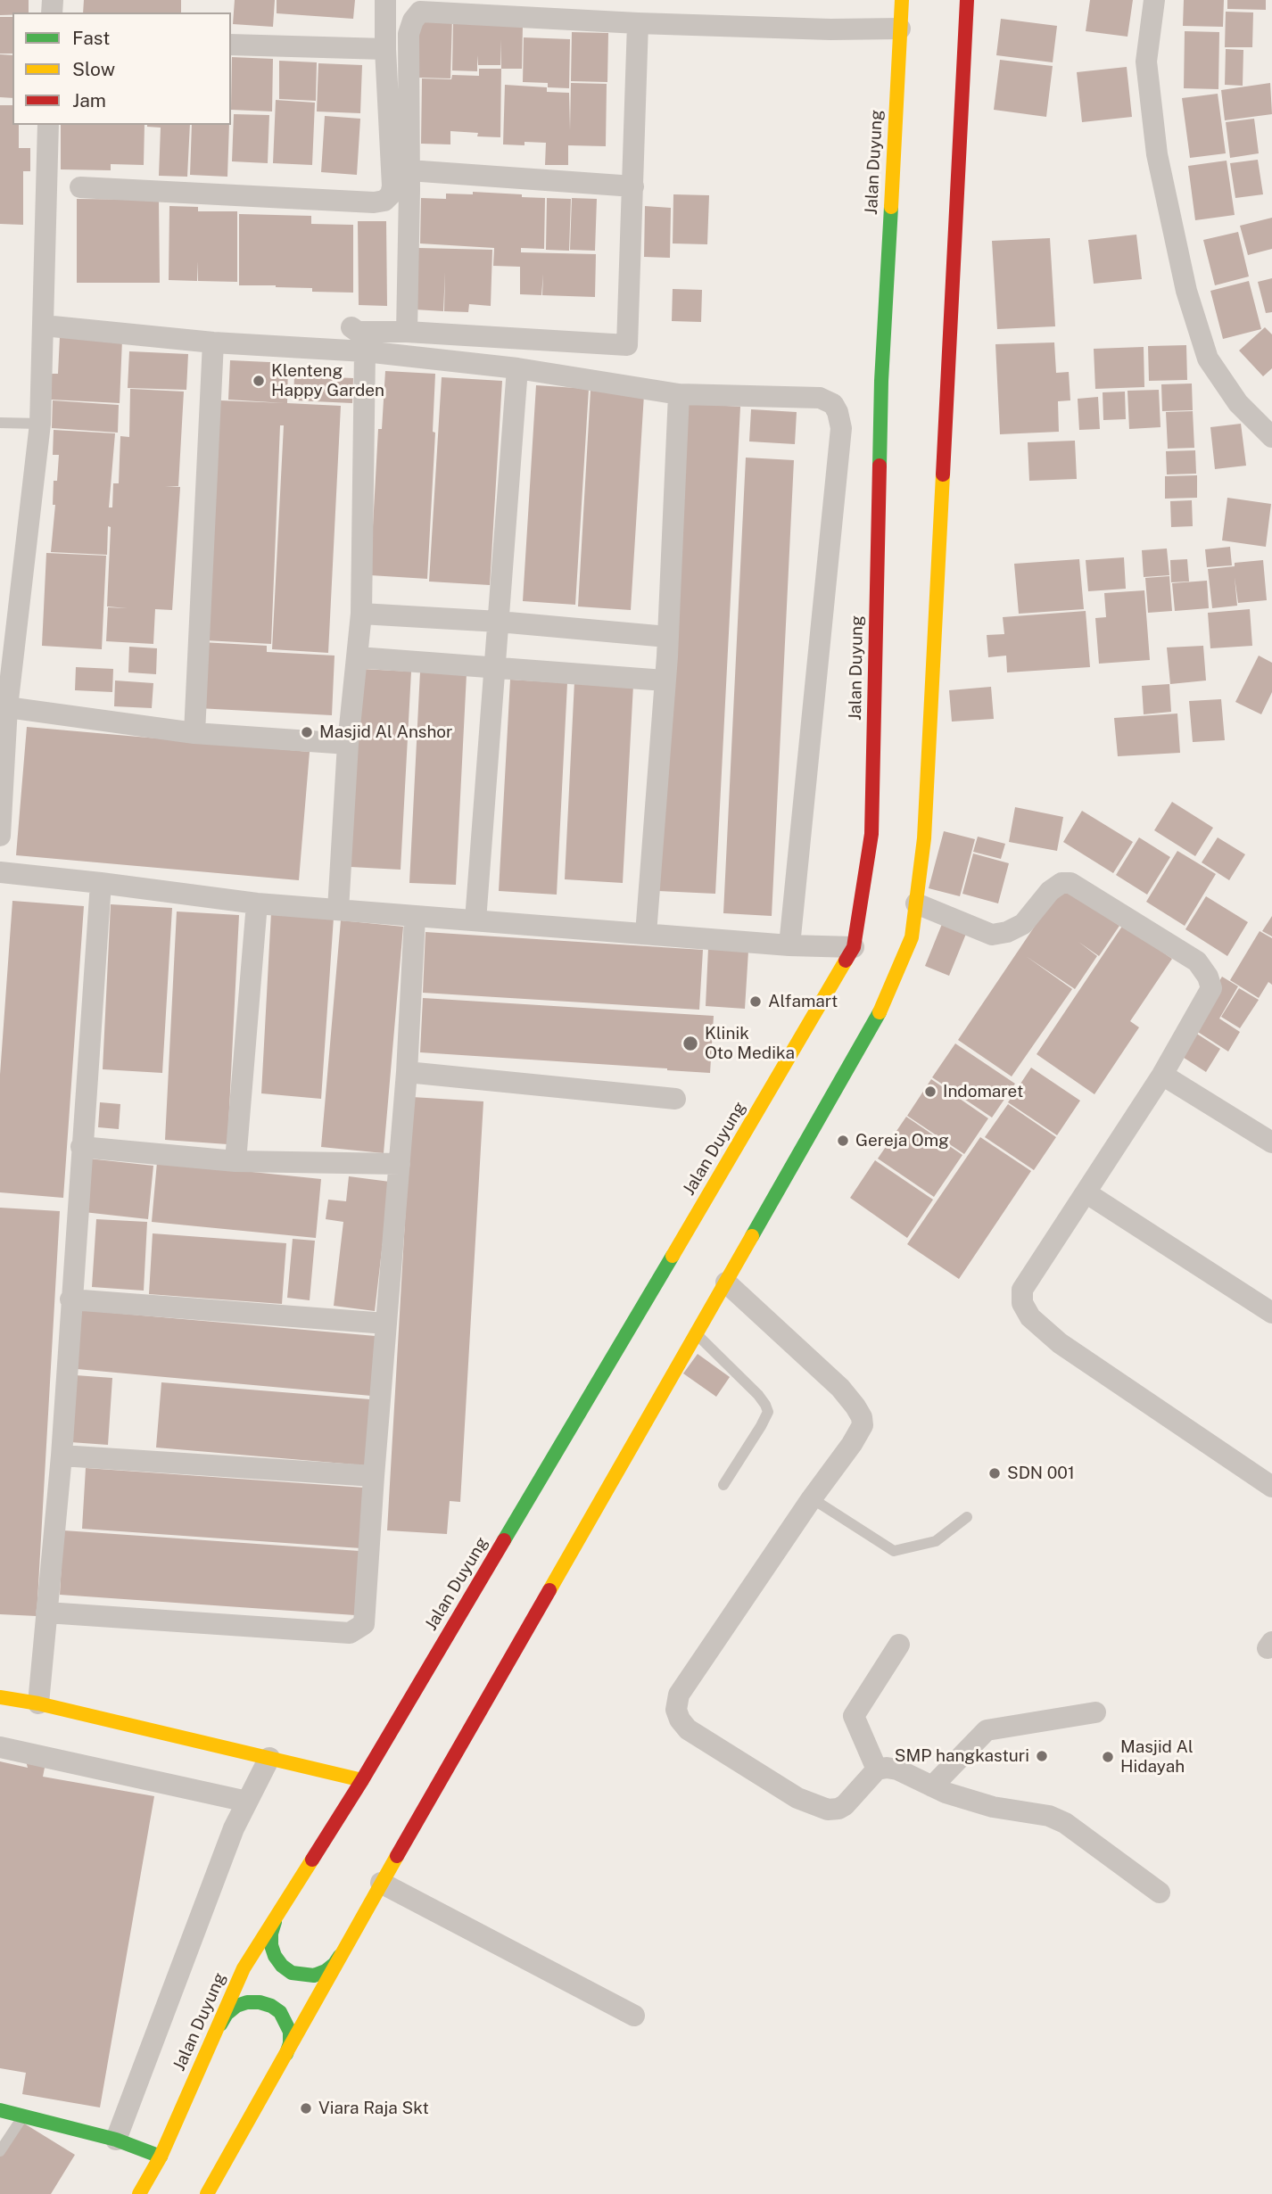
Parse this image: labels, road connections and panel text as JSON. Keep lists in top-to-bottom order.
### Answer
{
  "streets": {
    "main road": ["Jalan Duyung"]
  },
  "places": [
    "Klenteng Happy Garden",
    "Masjid Al Anshor",
    "Alfamart",
    "Klinik Oto Medika",
    "Indomaret",
    "Gereja Omg",
    "SDN 001",
    "SMP hangkasturi",
    "Masjid Al Hidayah",
    "Viara Raja Skt"
  ],
  "legend": ["Fast", "Slow", "Jam"]
}
